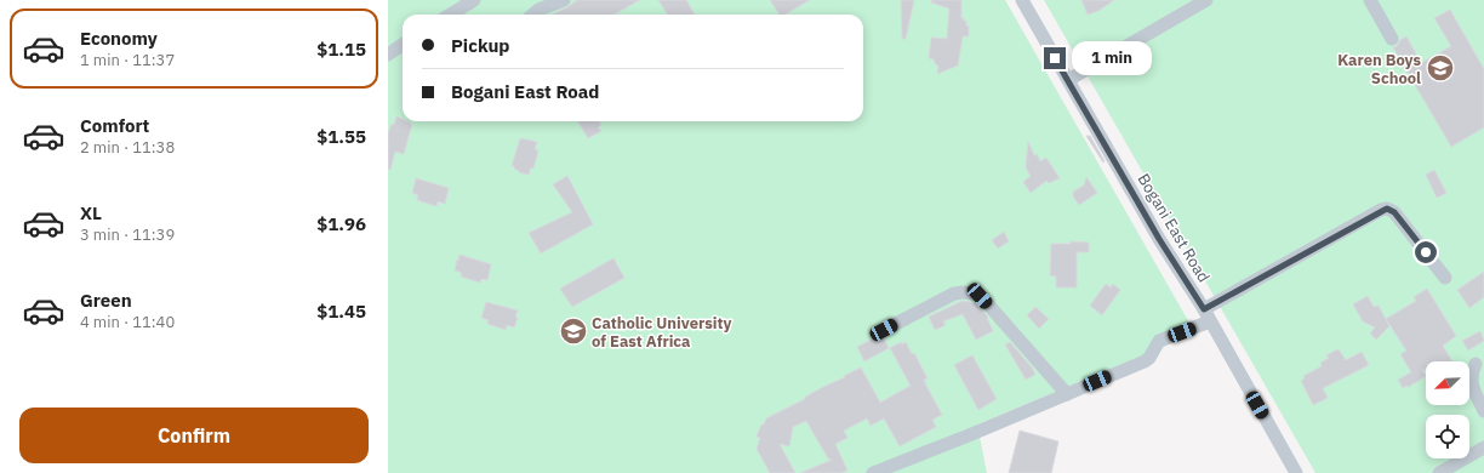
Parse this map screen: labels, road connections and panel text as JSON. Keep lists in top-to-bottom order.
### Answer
{
  "streets": {
    "street": ["Bogani East Road"]
  },
  "places": {
    "school or university": ["Karen Boys School", "Catholic University of East Africa"]
  },
  "north": "bottom left",
  "page": {
    "list": [
      {
        "name": "Economy",
        "note": "1 min · 11:37",
        "value": "$1.15"
      },
      {
        "name": "Comfort",
        "note": "2 min · 11:38",
        "value": "$1.55"
      },
      {
        "name": "XL",
        "note": "3 min · 11:39",
        "value": "$1.96"
      },
      {
        "name": "Green",
        "note": "4 min · 11:40",
        "value": "$1.45"
      }
    ],
    "banner": ["Pickup", "Bogani East Road"],
    "bubble": "1 min",
    "buttons": "Confirm"
  }
}
